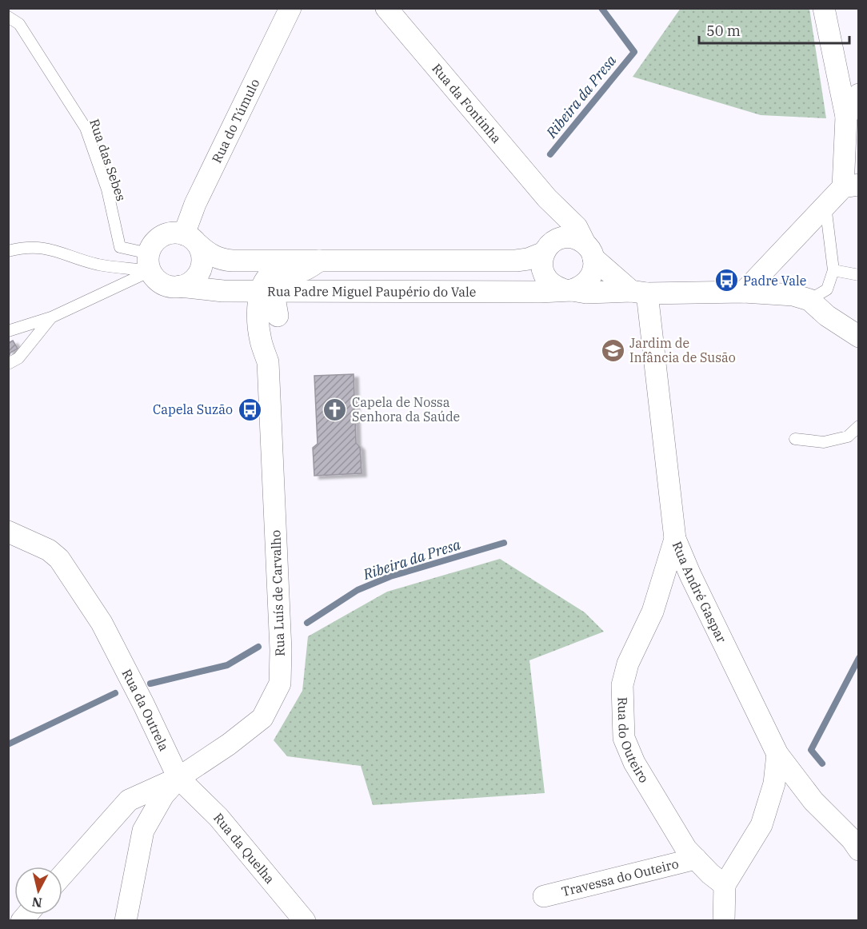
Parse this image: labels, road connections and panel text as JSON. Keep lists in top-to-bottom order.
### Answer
{
  "streets": {
    "street": [
      "Rua da Fontinha",
      "Rua do Túmulo",
      "Rua Padre Miguel Paupério do Vale",
      "Rua André Gaspar",
      "Rua Luís de Carvalho",
      "Rua da Outrela",
      "Rua do Outeiro",
      "Rua da Quelha",
      "Travessa do Outeiro"
    ],
    "lane": ["Rua das Sebes"]
  },
  "crossings": [
    ["Rua da Fontinha", "Rua Padre Miguel Paupério do Vale"],
    ["Rua do Túmulo", "Rua das Sebes"],
    ["Rua do Túmulo", "Rua Padre Miguel Paupério do Vale"],
    ["Rua das Sebes", "Rua Padre Miguel Paupério do Vale"],
    ["Rua Padre Miguel Paupério do Vale", "Rua André Gaspar"],
    ["Rua Padre Miguel Paupério do Vale", "Rua Luís de Carvalho"],
    ["Rua André Gaspar", "Rua do Outeiro"],
    ["Rua Luís de Carvalho", "Rua da Outrela"],
    ["Rua Luís de Carvalho", "Rua da Quelha"],
    ["Rua da Outrela", "Rua da Quelha"],
    ["Rua do Outeiro", "Travessa do Outeiro"]
  ],
  "water": ["Ribeira da Presa"],
  "places": {
    "bus stop": ["Padre Vale", "Capela Suzão"],
    "school or university": ["Jardim de Infância de Susão"],
    "church": ["Capela de Nossa Senhora da Saúde"]
  },
  "scale_bar": "50 m",
  "north": "bottom"
}
